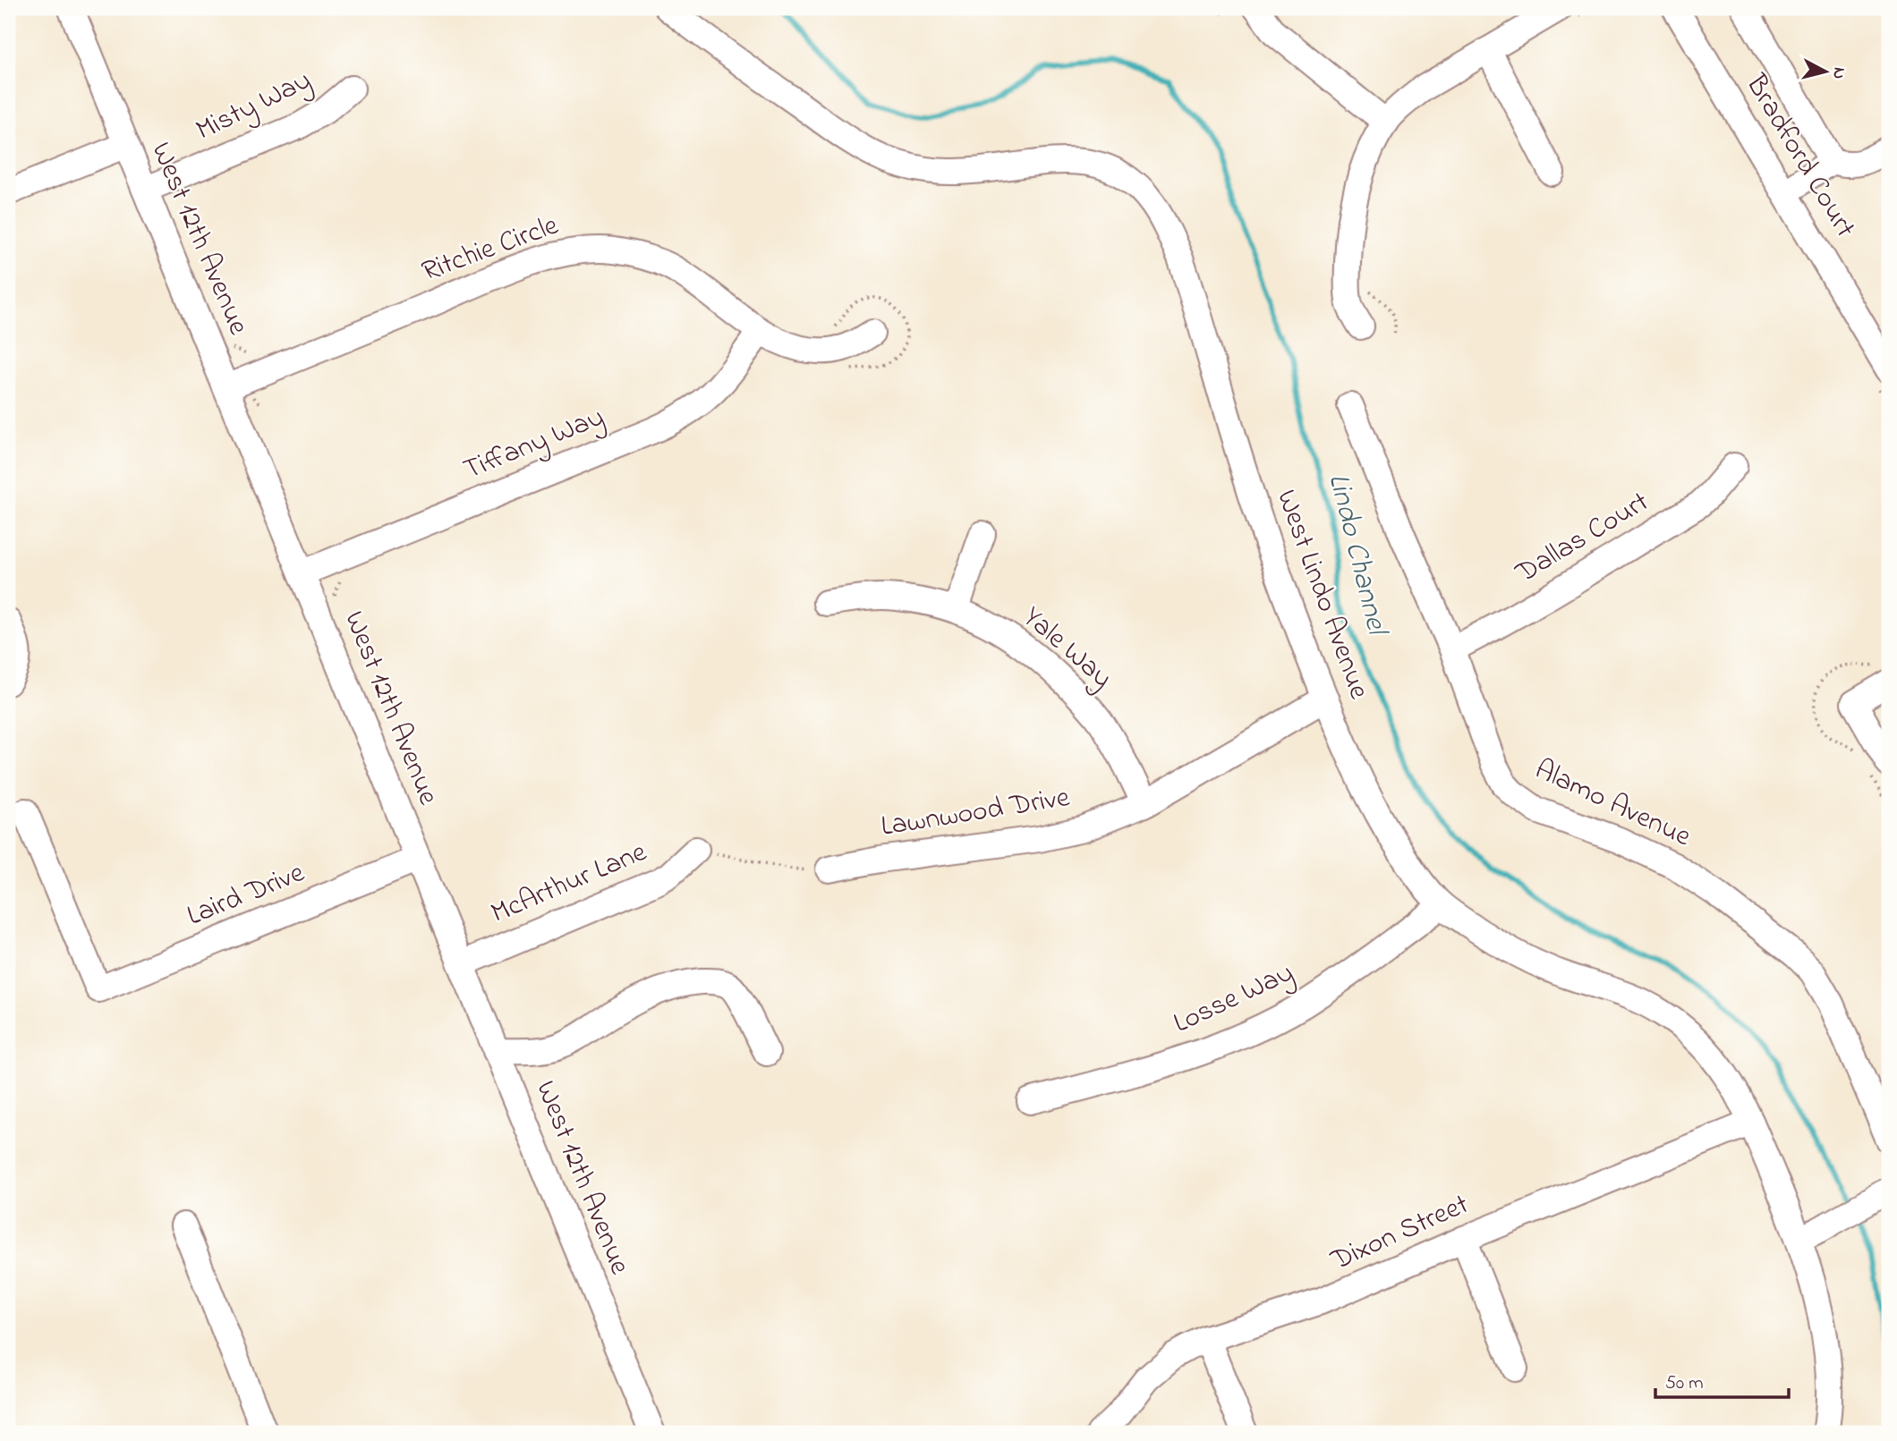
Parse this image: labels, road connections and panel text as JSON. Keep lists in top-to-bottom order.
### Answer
{
  "streets": {
    "street": [
      "Misty Way",
      "Bradford Court",
      "West 12th Avenue",
      "Ritchie Circle",
      "Tiffany Way",
      "Dallas Court",
      "West Lindo Avenue",
      "Yale Way",
      "Alamo Avenue",
      "Lawnwood Drive",
      "McArthur Lane",
      "Laird Drive",
      "Losse Way",
      "Dixon Street"
    ]
  },
  "crossings": [
    ["Misty Way", "West 12th Avenue"],
    ["West 12th Avenue", "Ritchie Circle"],
    ["West 12th Avenue", "Tiffany Way"],
    ["West 12th Avenue", "McArthur Lane"],
    ["West 12th Avenue", "Laird Drive"],
    ["Ritchie Circle", "Tiffany Way"],
    ["Dallas Court", "Alamo Avenue"],
    ["West Lindo Avenue", "Lawnwood Drive"],
    ["West Lindo Avenue", "Losse Way"],
    ["West Lindo Avenue", "Dixon Street"],
    ["Yale Way", "Lawnwood Drive"]
  ],
  "water": ["Lindo Channel"],
  "scale_bar": "50 m",
  "north": "right"
}
